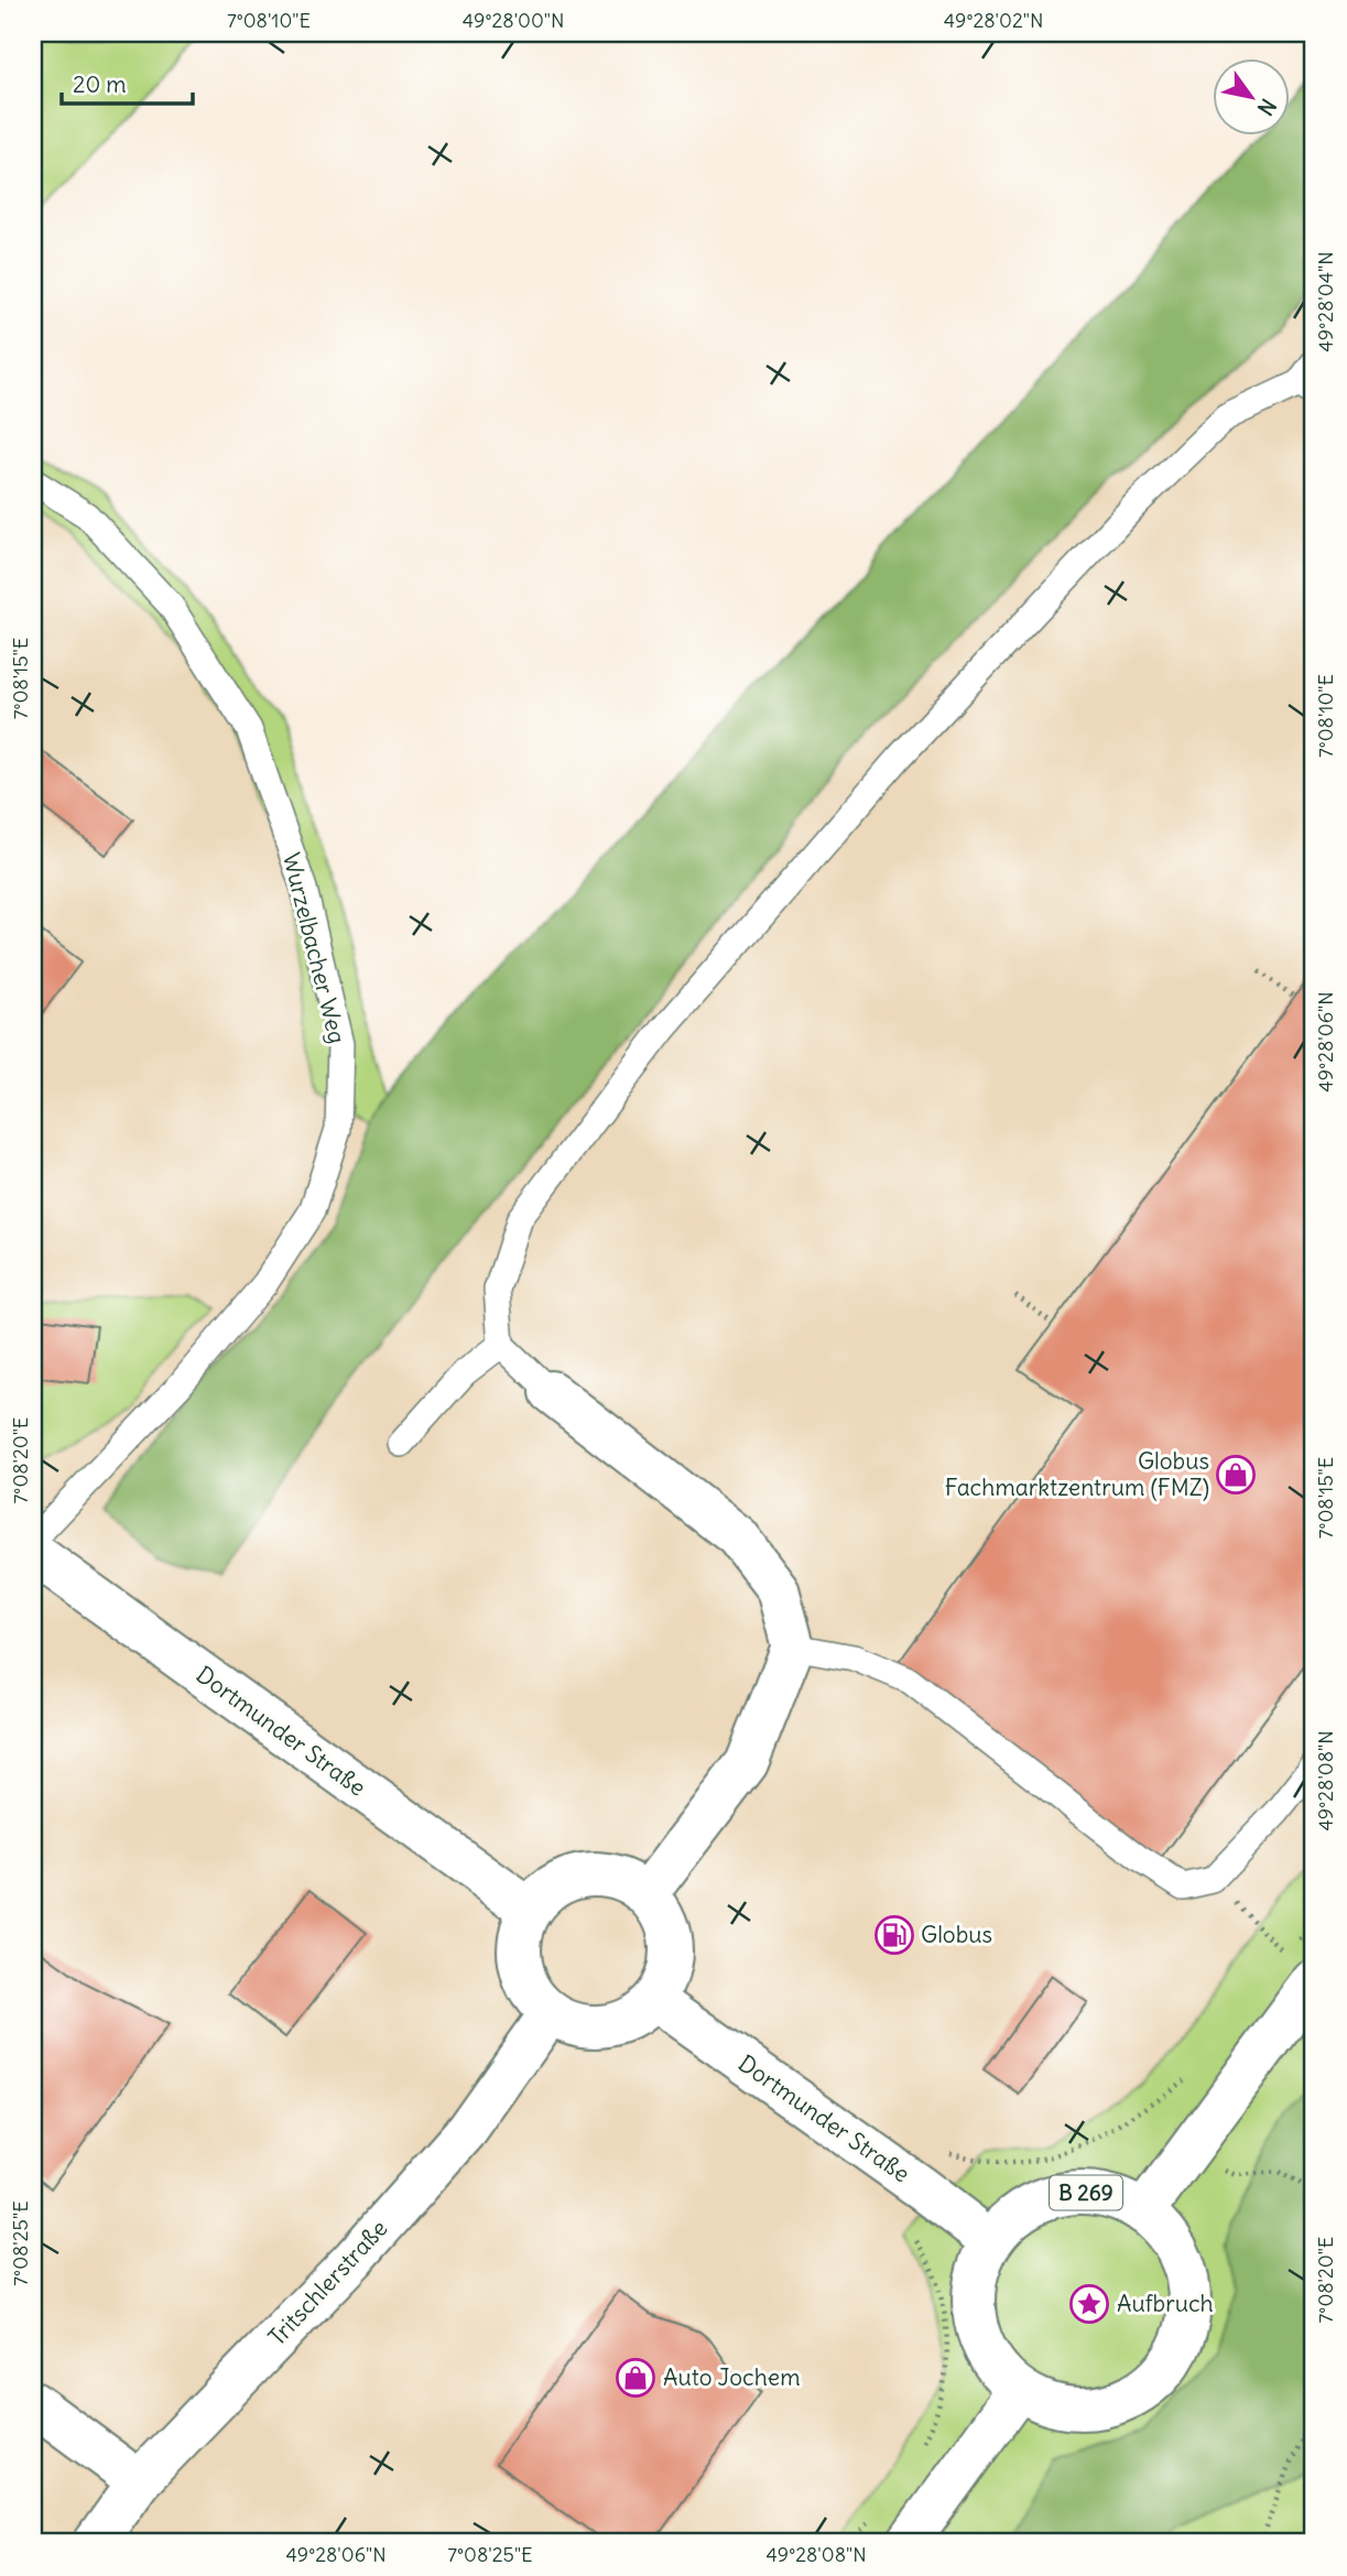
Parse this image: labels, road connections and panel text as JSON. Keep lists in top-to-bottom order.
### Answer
{
  "streets": {
    "street": ["Dortmunder Straße", "B 269", "Tritschlerstraße"],
    "lane": ["Wurzelbacher Weg"]
  },
  "crossings": [
    ["Dortmunder Straße", "B 269"],
    ["Dortmunder Straße", "Tritschlerstraße"]
  ],
  "places": {
    "shop": ["Globus Fachmarktzentrum (FMZ)", "Auto Jochem"],
    "fuel station": ["Globus"],
    "place": ["Aufbruch"]
  },
  "scale_bar": "20 m",
  "north": "bottom right",
  "coordinates": [
    "7°08'10\"E",
    "49°28'00\"N",
    "49°28'02\"N",
    "49°28'04\"N",
    "7°08'15\"E",
    "49°28'06\"N",
    "7°08'20\"E",
    "49°28'08\"N",
    "7°08'25\"E"
  ]
}
